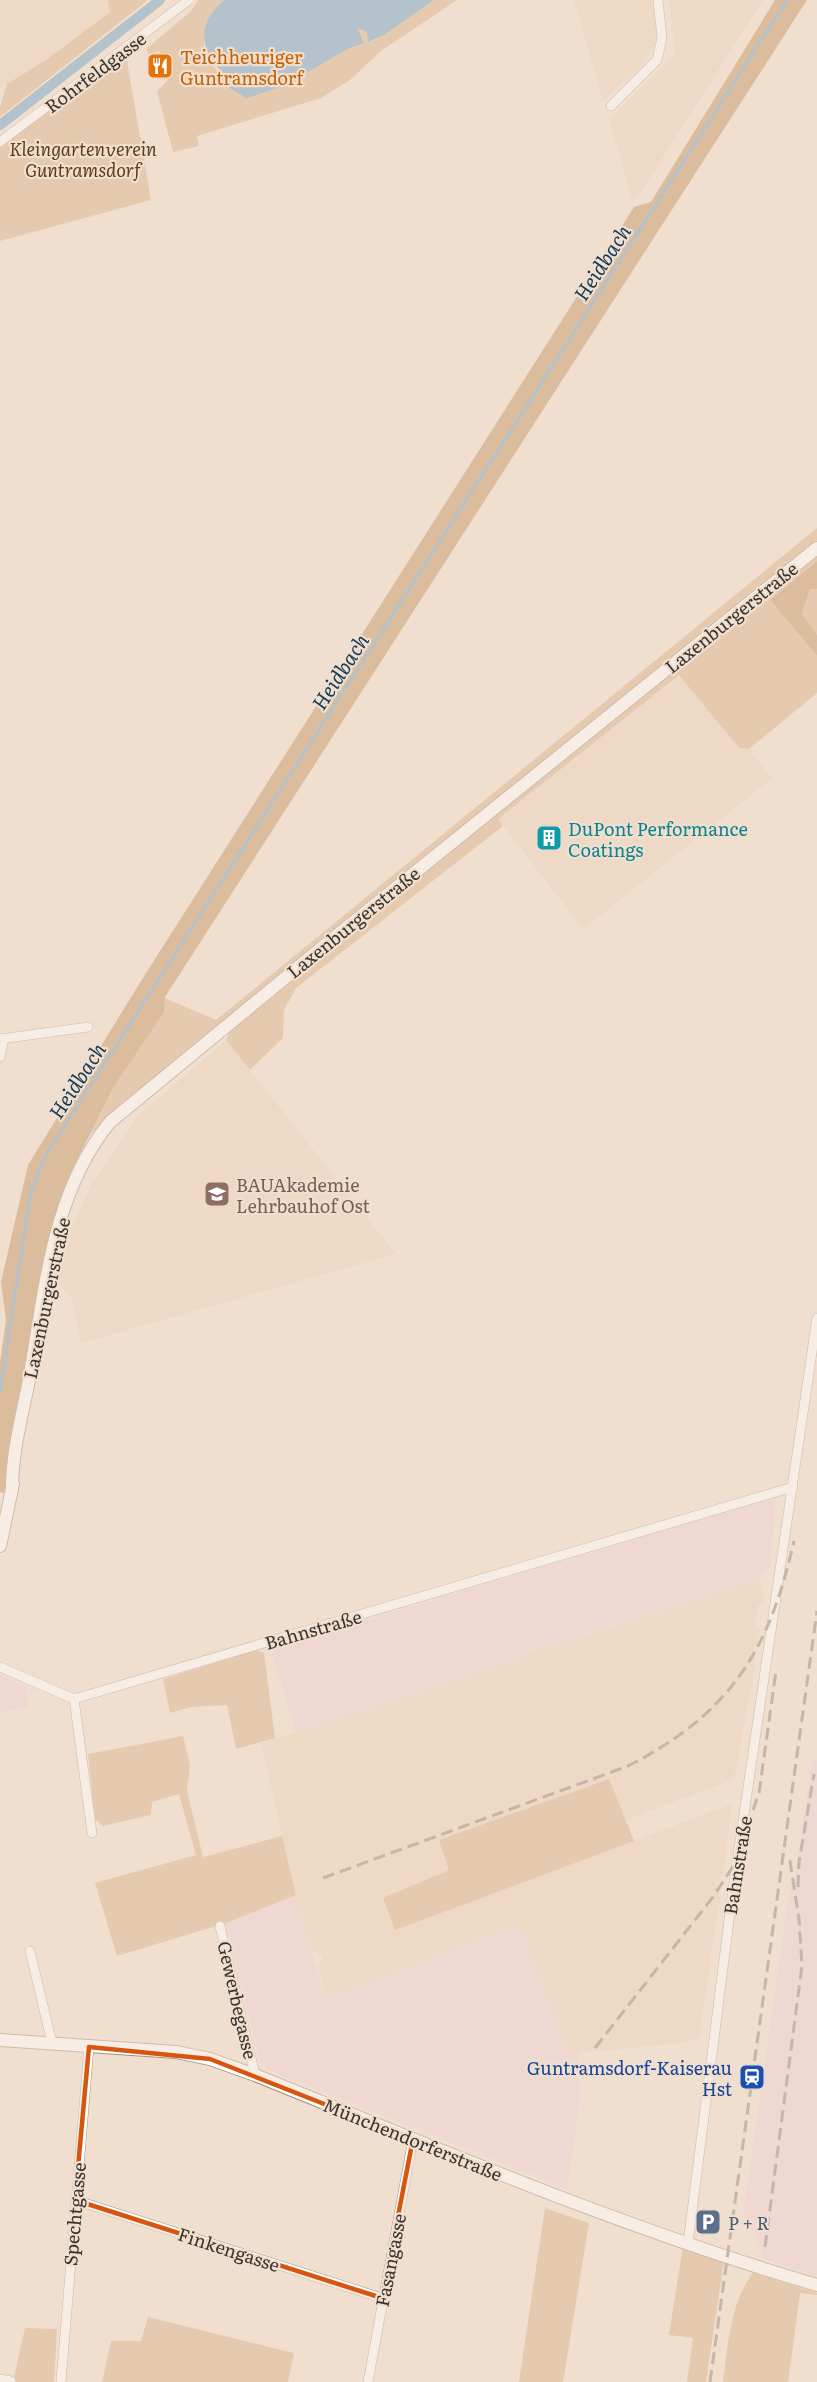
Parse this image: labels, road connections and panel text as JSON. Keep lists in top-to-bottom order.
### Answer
{
  "streets": {
    "street": [
      "Rohrfeldgasse",
      "Laxenburgerstraße",
      "Bahnstraße",
      "Gewerbegasse",
      "Münchendorferstraße",
      "Spechtgasse",
      "Finkengasse",
      "Fasangasse"
    ]
  },
  "crossings": [
    ["Bahnstraße", "Münchendorferstraße"],
    ["Gewerbegasse", "Münchendorferstraße"],
    ["Münchendorferstraße", "Spechtgasse"],
    ["Münchendorferstraße", "Fasangasse"],
    ["Spechtgasse", "Finkengasse"],
    ["Finkengasse", "Fasangasse"]
  ],
  "water": ["Heidbach"],
  "parks": ["Kleingartenverein Guntramsdorf"],
  "places": {
    "restaurant": ["Teichheuriger Guntramsdorf"],
    "building": ["DuPont Performance Coatings"],
    "school or university": ["BAUAkademie Lehrbauhof Ost"],
    "station": ["Guntramsdorf-Kaiserau Hst"],
    "parking": ["P + R"]
  }
}
